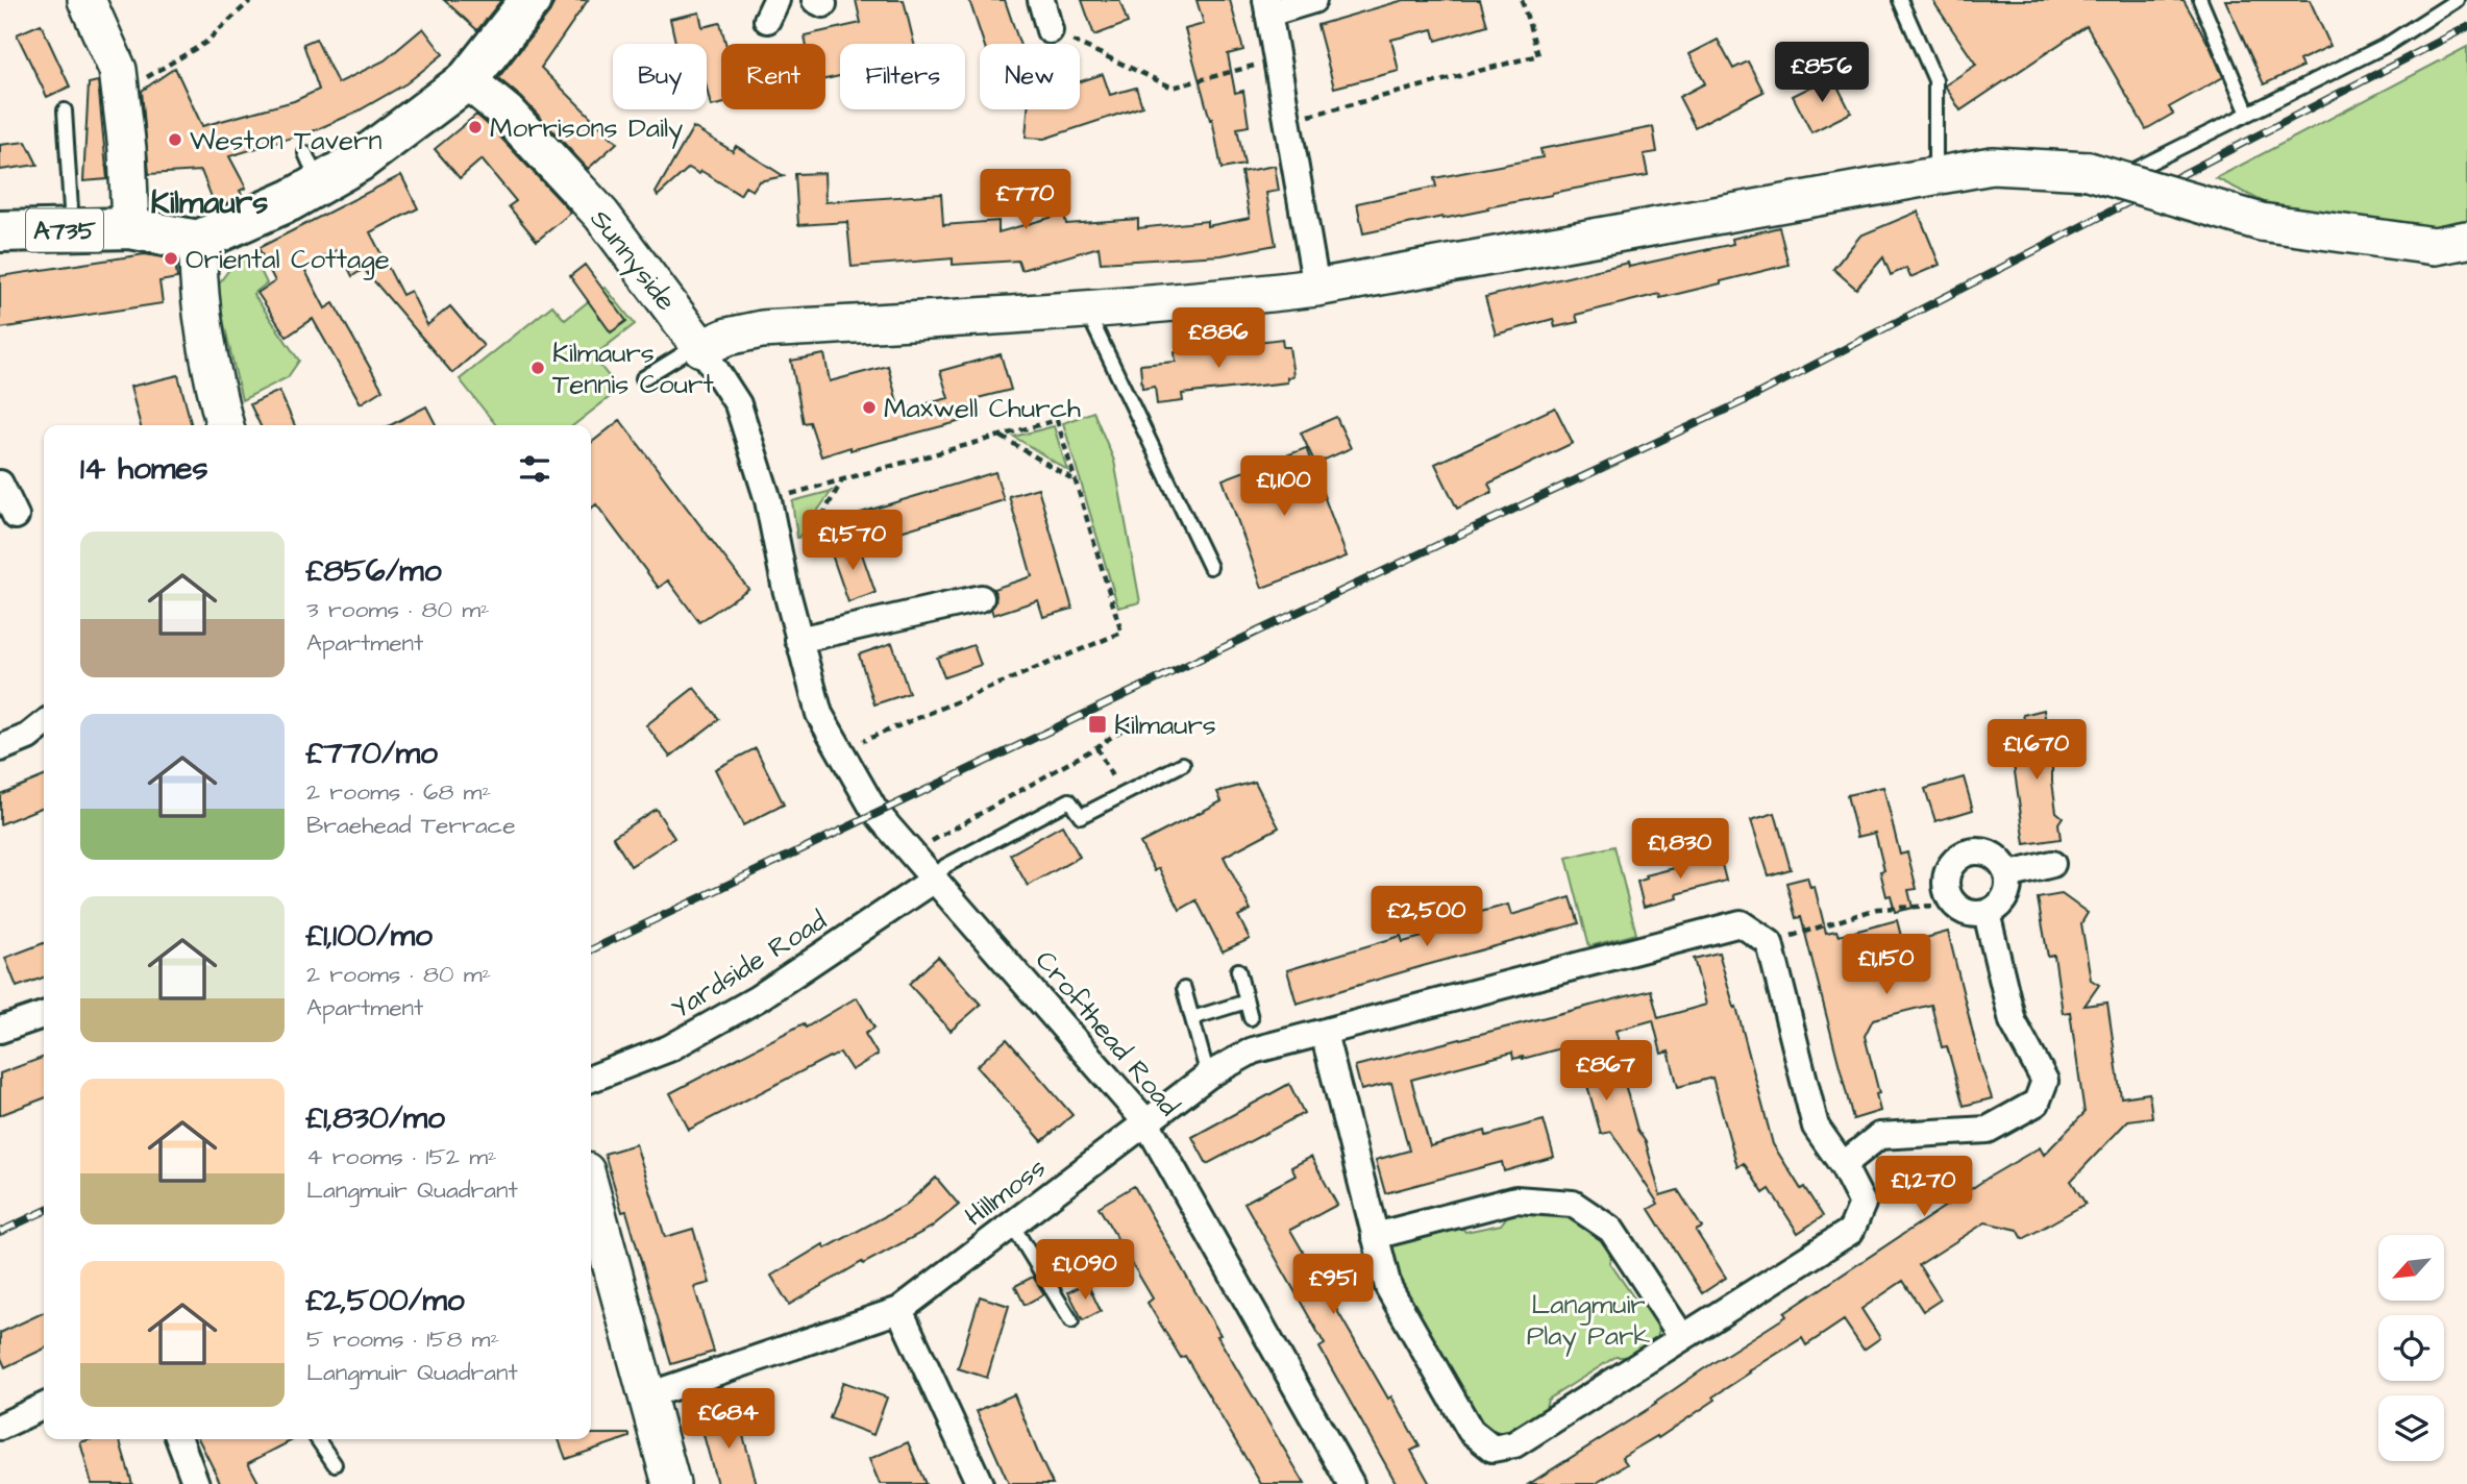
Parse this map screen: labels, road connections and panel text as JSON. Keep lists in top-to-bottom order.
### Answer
{
  "streets": {
    "main road": ["A735", "Sunnyside"],
    "street": ["Yardside Road", "Crofthead Road", "Hillmoss"]
  },
  "crossings": [
    ["Sunnyside", "Crofthead Road"],
    ["Yardside Road", "Crofthead Road"],
    ["Crofthead Road", "Hillmoss"]
  ],
  "districts": ["Kilmaurs"],
  "parks": ["Langmuir Play Park"],
  "places": {
    "other": [
      "Morrisons Daily",
      "Weston Tavern",
      "Oriental Cottage",
      "Kilmaurs Tennis Court",
      "Maxwell Church"
    ],
    "transit": ["Kilmaurs"]
  },
  "north": "bottom left",
  "page": {
    "price": [
      "£856",
      "£770",
      "£886",
      "£1,100",
      "£1,570",
      "£1,670",
      "£1,830",
      "£2,500",
      "£1,150",
      "£867",
      "£1,270",
      "£1,090",
      "£951",
      "£684"
    ],
    "chip": [
      "Buy",
      "Rent",
      "Filters",
      "New"
    ],
    "heading": "14 homes",
    "list": [
      {
        "name": "£856/mo",
        "note": "3 rooms · 80 m² · Apartment"
      },
      {
        "name": "£770/mo",
        "note": "2 rooms · 68 m² · Braehead Terrace"
      },
      {
        "name": "£1,100/mo",
        "note": "2 rooms · 80 m² · Apartment"
      },
      {
        "name": "£1,830/mo",
        "note": "4 rooms · 152 m² · Langmuir Quadrant"
      },
      {
        "name": "£2,500/mo",
        "note": "5 rooms · 158 m² · Langmuir Quadrant"
      }
    ]
  }
}
